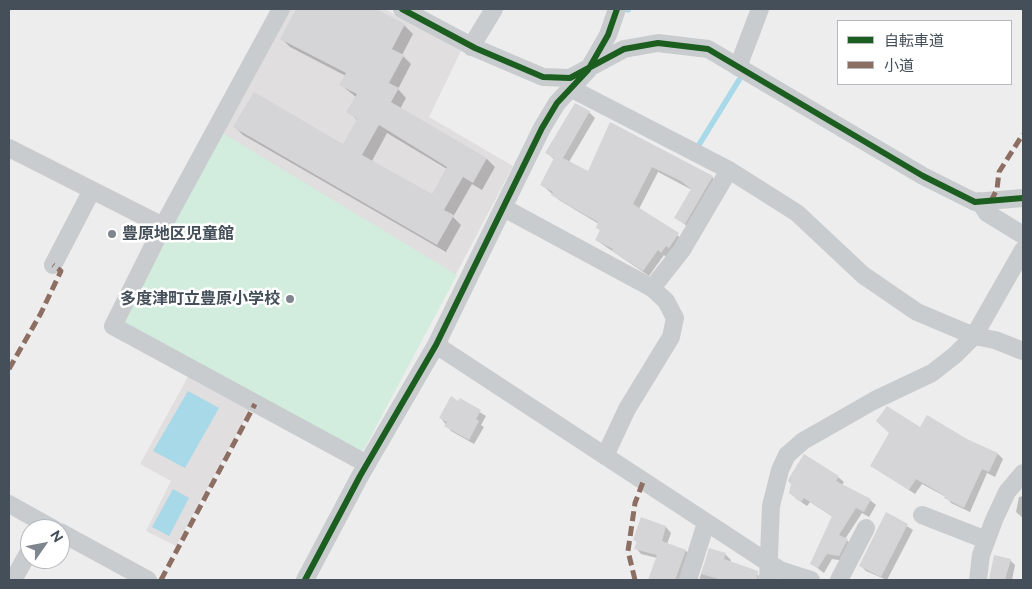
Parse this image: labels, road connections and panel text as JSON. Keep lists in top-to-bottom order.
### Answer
{
  "places": ["豊原地区児童館", "多度津町立豊原小学校"],
  "legend": ["自転車道", "小道"],
  "north": "top right"
}
